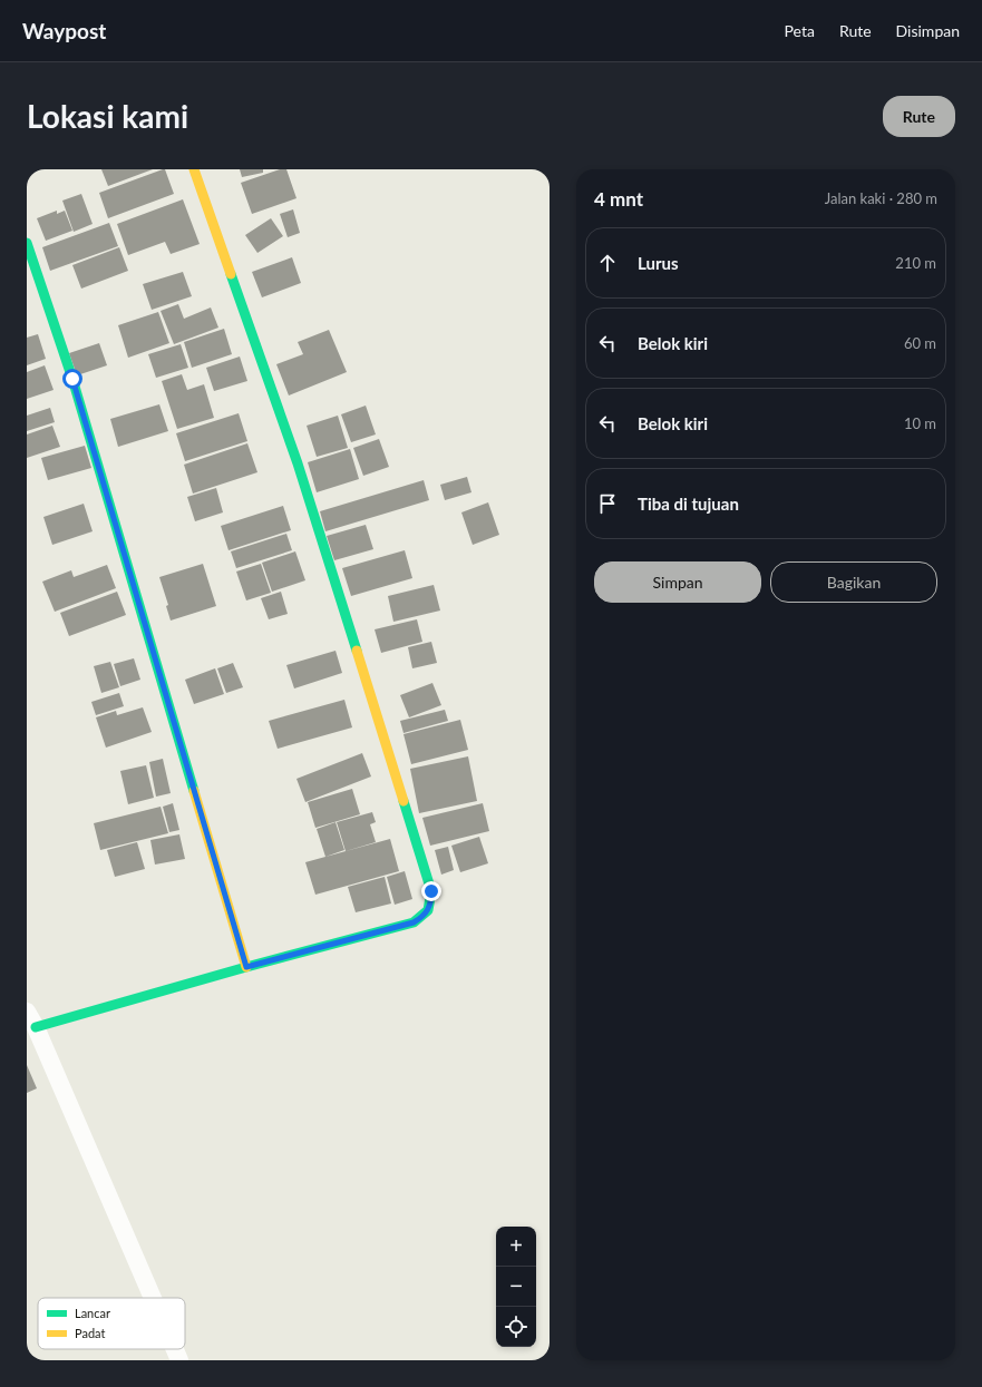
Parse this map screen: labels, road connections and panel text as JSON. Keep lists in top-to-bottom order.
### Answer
{
  "legend": ["Lancar", "Padat"],
  "page": {
    "header": "Waypost",
    "nav": ["Peta", "Rute", "Disimpan"],
    "buttons": [
      "Rute",
      ["Simpan", "Bagikan"]
    ],
    "title": "Lokasi kami",
    "heading": ["4 mnt", "Jalan kaki · 280 m"],
    "list": [
      ["Lurus", "210 m"],
      ["Belok kiri", "60 m"],
      ["Belok kiri", "10 m"],
      "Tiba di tujuan"
    ],
    "map_buttons": ["+", "−"]
  }
}
